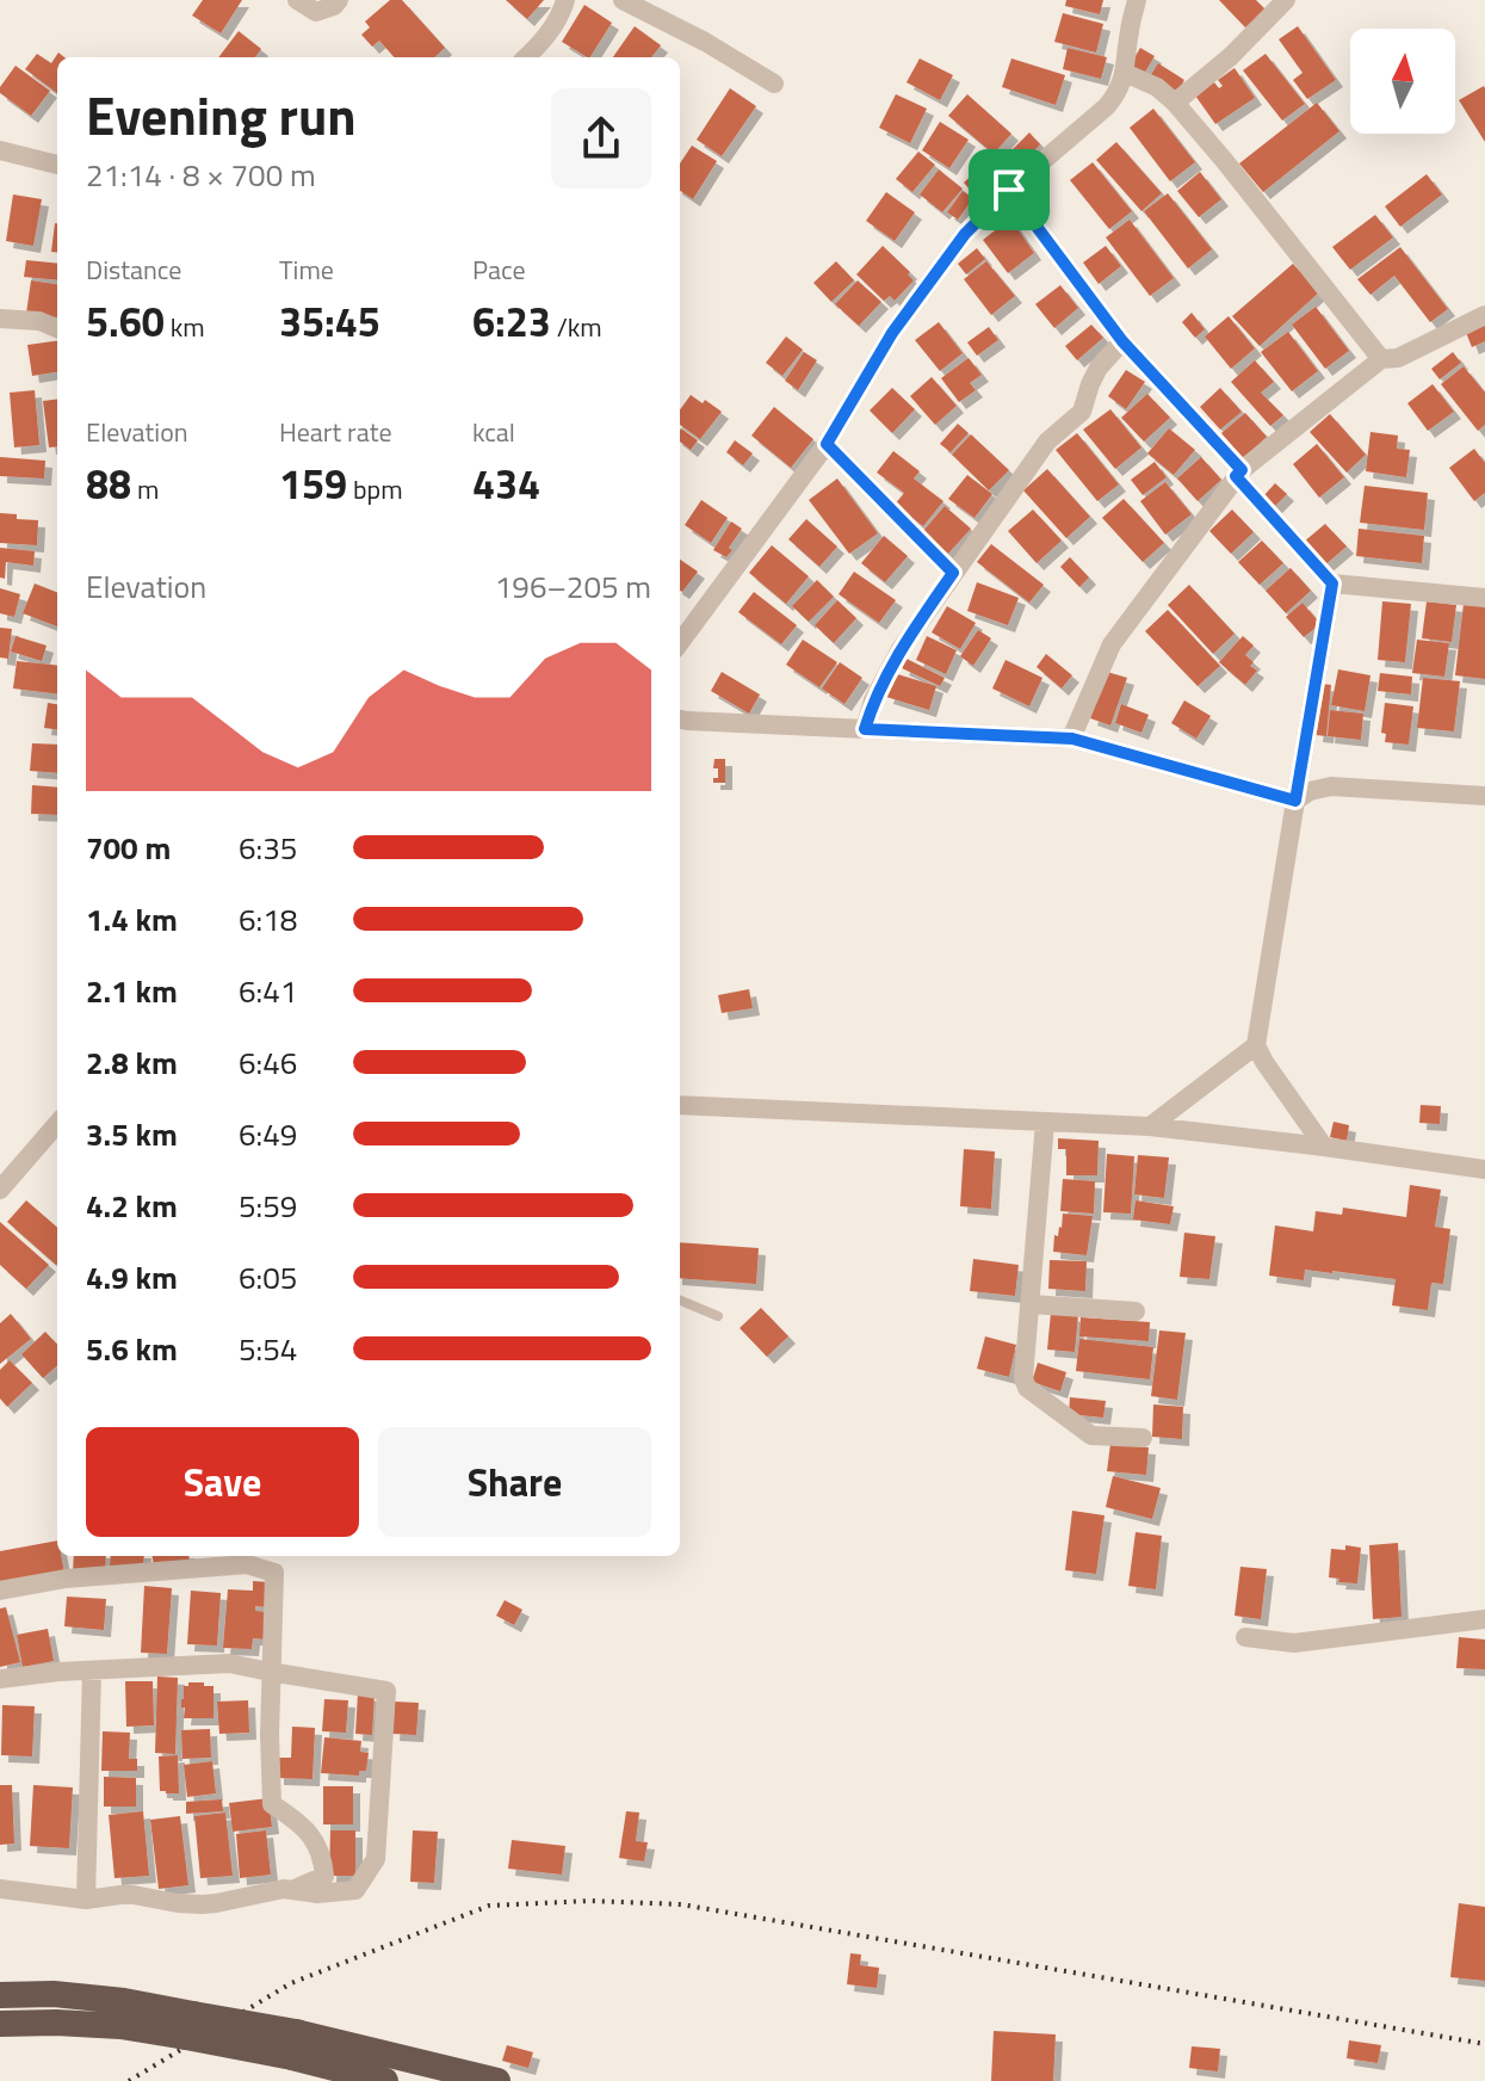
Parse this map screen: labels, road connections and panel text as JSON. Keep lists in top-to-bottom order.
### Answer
{
  "north": "top",
  "page": {
    "heading": ["Evening run", "21:14 · 8 × 700 m"],
    "stats": [
      ["Distance", "5.60 km"],
      ["Time", "35:45"],
      ["Pace", "6:23 /km"],
      ["Elevation", "88 m"],
      ["Heart rate", "159 bpm"],
      ["kcal", "434"]
    ],
    "chart": ["Elevation", "196–205 m"],
    "list": [
      {
        "name": "700 m",
        "note": "6:35"
      },
      {
        "name": "1.4 km",
        "note": "6:18"
      },
      {
        "name": "2.1 km",
        "note": "6:41"
      },
      {
        "name": "2.8 km",
        "note": "6:46"
      },
      {
        "name": "3.5 km",
        "note": "6:49"
      },
      {
        "name": "4.2 km",
        "note": "5:59"
      },
      {
        "name": "4.9 km",
        "note": "6:05"
      },
      {
        "name": "5.6 km",
        "note": "5:54"
      }
    ],
    "buttons": ["Save", "Share"]
  }
}
